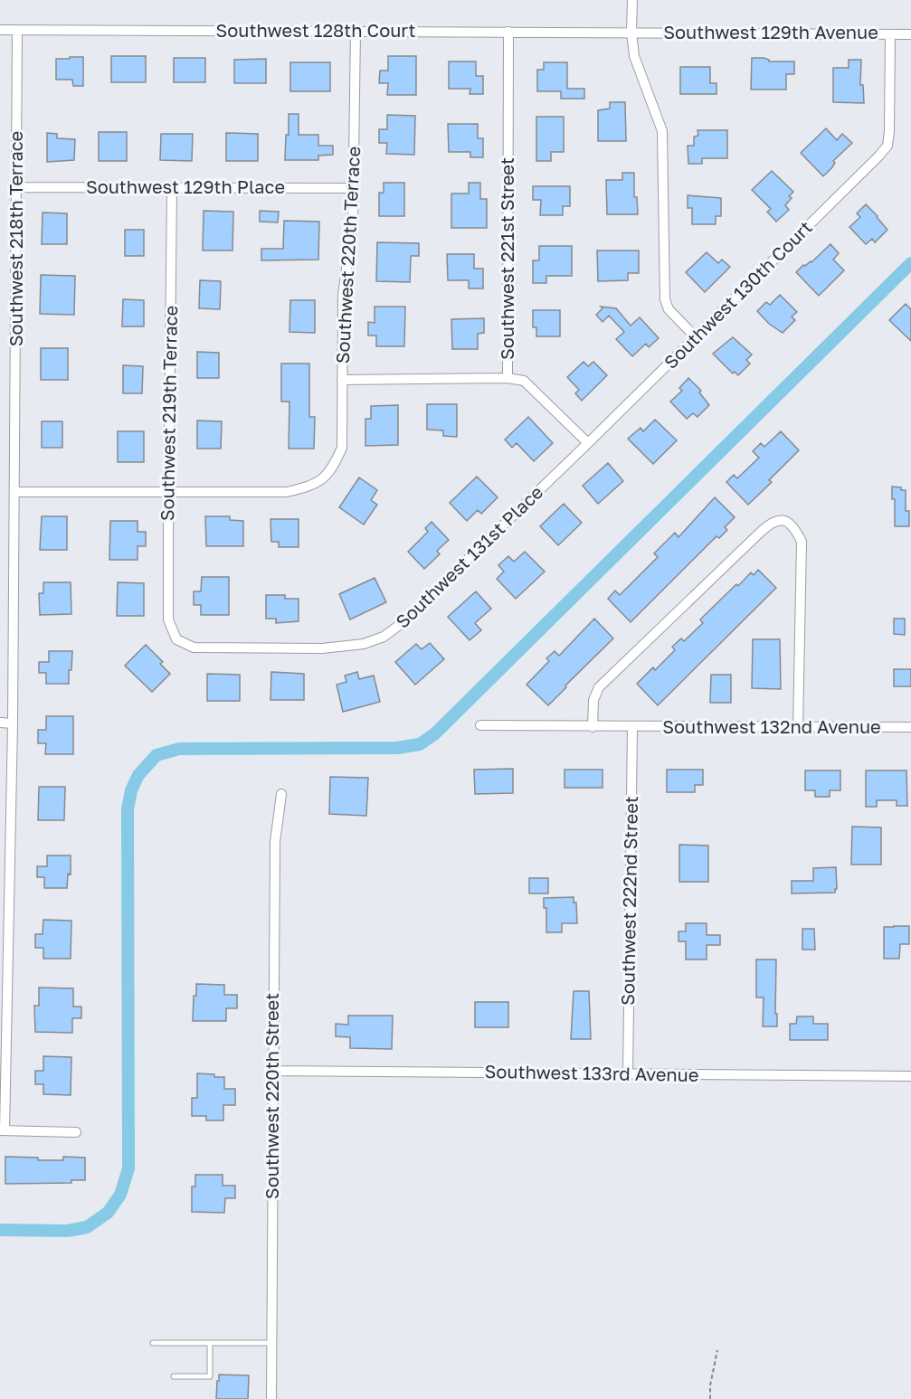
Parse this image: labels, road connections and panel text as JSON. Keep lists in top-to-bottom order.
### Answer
{
  "streets": {
    "street": [
      "Southwest 128th Court",
      "Southwest 129th Avenue",
      "Southwest 129th Place",
      "Southwest 218th Terrace",
      "Southwest 220th Terrace",
      "Southwest 221st Street",
      "Southwest 130th Court",
      "Southwest 219th Terrace",
      "Southwest 131st Place",
      "Southwest 132nd Avenue",
      "Southwest 222nd Street",
      "Southwest 133rd Avenue",
      "Southwest 220th Street"
    ]
  },
  "crossings": [
    ["Southwest 128th Court", "Southwest 129th Avenue"],
    ["Southwest 128th Court", "Southwest 218th Terrace"],
    ["Southwest 128th Court", "Southwest 220th Terrace"],
    ["Southwest 128th Court", "Southwest 221st Street"],
    ["Southwest 129th Avenue", "Southwest 130th Court"],
    ["Southwest 129th Place", "Southwest 218th Terrace"],
    ["Southwest 129th Place", "Southwest 220th Terrace"],
    ["Southwest 129th Place", "Southwest 219th Terrace"],
    ["Southwest 220th Terrace", "Southwest 219th Terrace"],
    ["Southwest 221st Street", "Southwest 130th Court"],
    ["Southwest 221st Street", "Southwest 131st Place"],
    ["Southwest 130th Court", "Southwest 131st Place"],
    ["Southwest 219th Terrace", "Southwest 131st Place"],
    ["Southwest 132nd Avenue", "Southwest 222nd Street"],
    ["Southwest 222nd Street", "Southwest 133rd Avenue"],
    ["Southwest 133rd Avenue", "Southwest 220th Street"]
  ]
}
